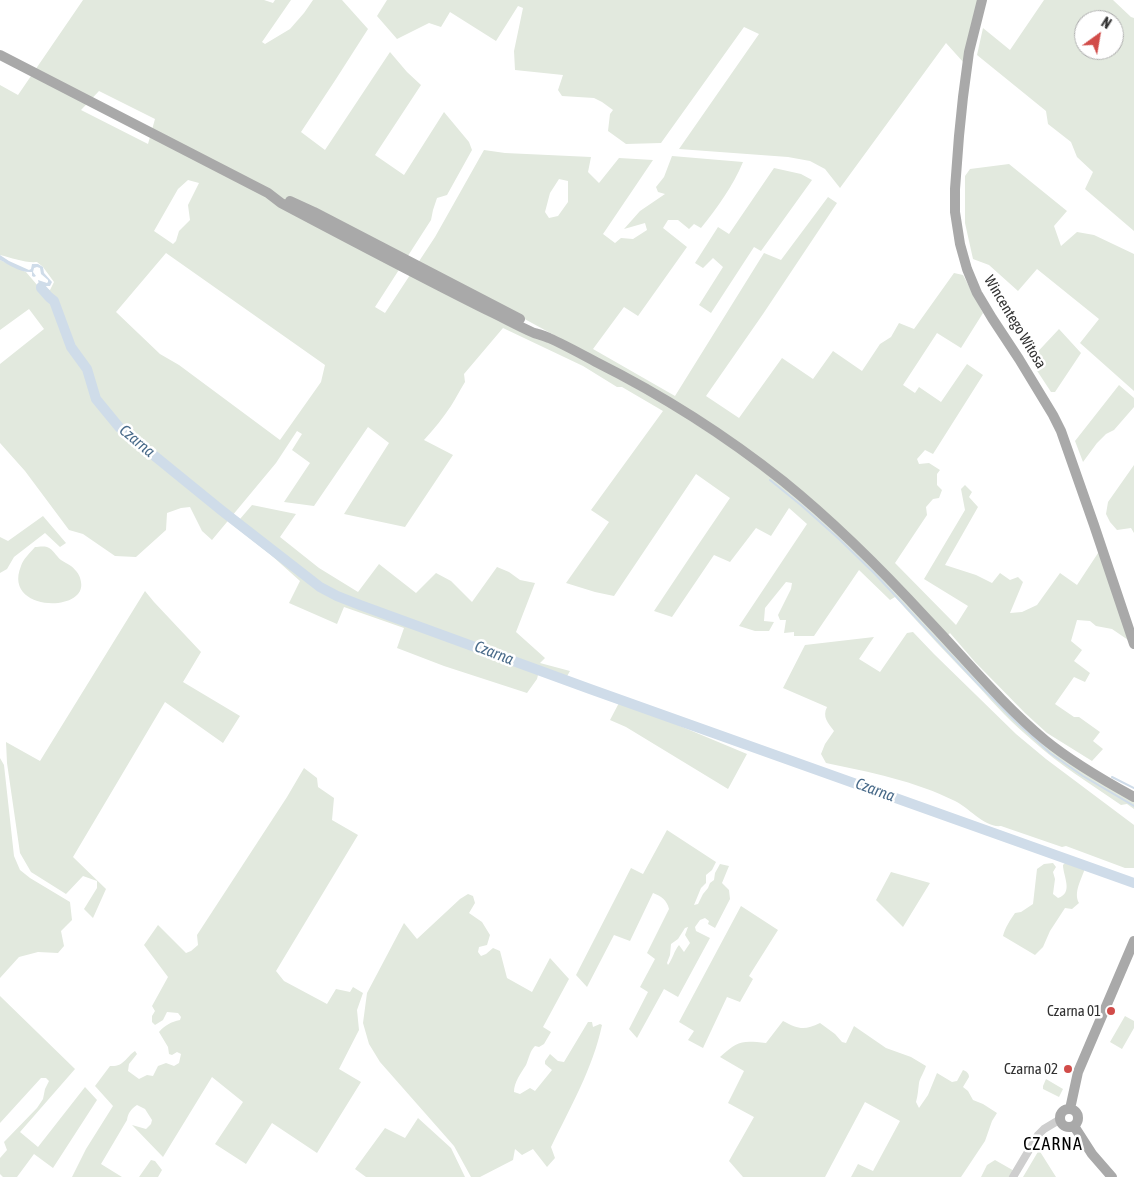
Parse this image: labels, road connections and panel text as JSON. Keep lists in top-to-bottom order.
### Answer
{
  "streets": {
    "main road": ["Wincentego Witosa"]
  },
  "districts": ["CZARNA"],
  "water": ["Czarna"],
  "places": ["Czarna 01", "Czarna 02"],
  "north": "top right"
}
